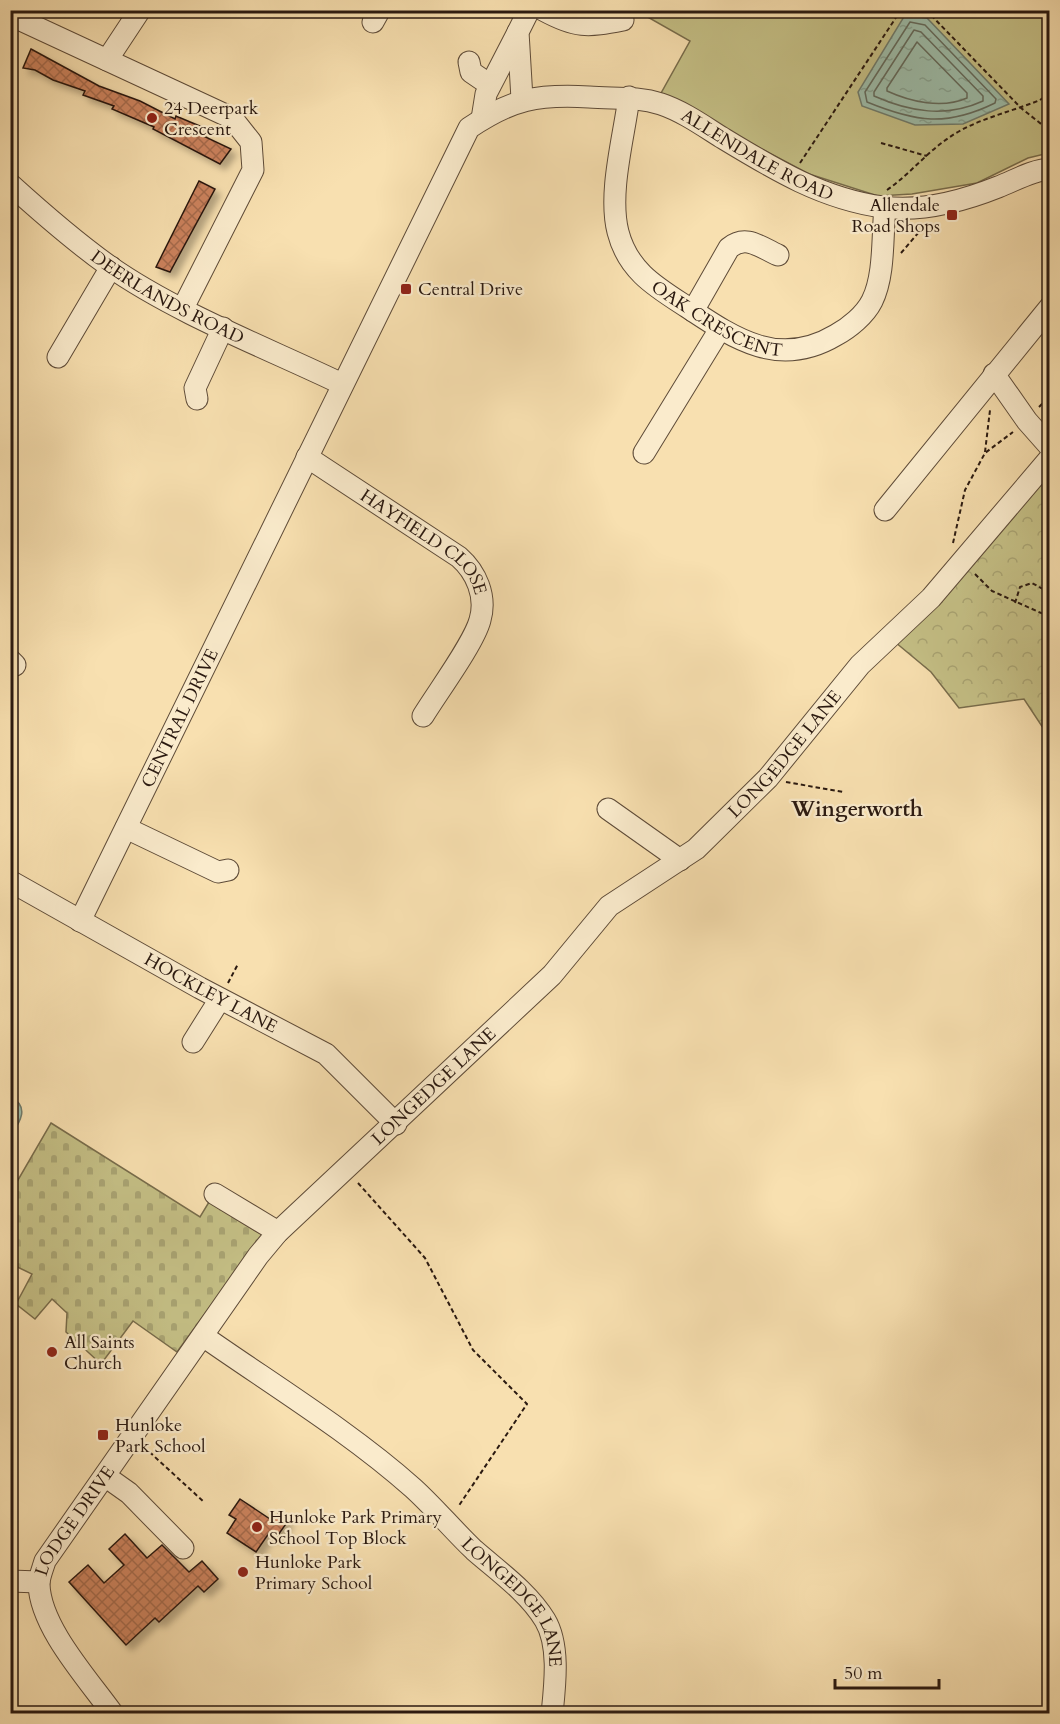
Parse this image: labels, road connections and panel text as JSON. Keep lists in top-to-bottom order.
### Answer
{
  "streets": {
    "street": [
      "ALLENDALE ROAD",
      "DEERLANDS ROAD",
      "OAK CRESCENT",
      "HAYFIELD CLOSE",
      "CENTRAL DRIVE",
      "LONGEDGE LANE",
      "HOCKLEY LANE",
      "LODGE DRIVE"
    ]
  },
  "crossings": [
    ["ALLENDALE ROAD", "OAK CRESCENT"],
    ["ALLENDALE ROAD", "CENTRAL DRIVE"],
    ["DEERLANDS ROAD", "CENTRAL DRIVE"],
    ["HAYFIELD CLOSE", "CENTRAL DRIVE"],
    ["CENTRAL DRIVE", "HOCKLEY LANE"],
    ["LONGEDGE LANE", "HOCKLEY LANE"],
    ["LONGEDGE LANE", "LODGE DRIVE"]
  ],
  "districts": ["Wingerworth"],
  "places": {
    "other": [
      "24 Deerpark Crescent",
      "All Saints Church",
      "Hunloke Park Primary School Top Block",
      "Hunloke Park Primary School"
    ],
    "transit": ["Allendale Road Shops", "Central Drive", "Hunloke Park School"]
  },
  "scale_bar": "50 m"
}
